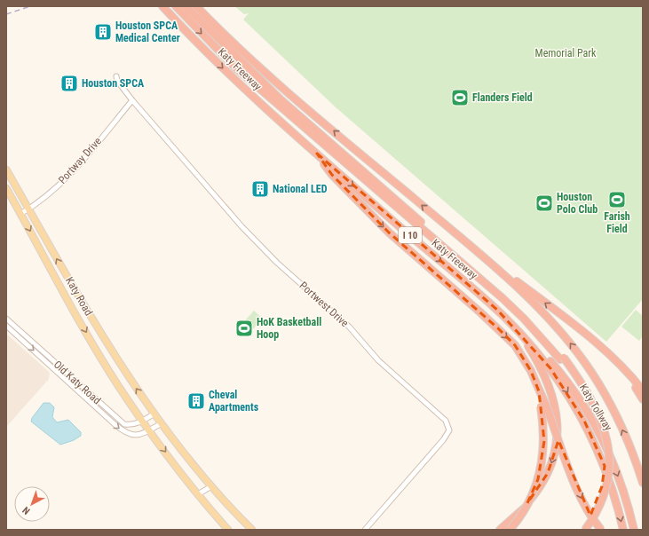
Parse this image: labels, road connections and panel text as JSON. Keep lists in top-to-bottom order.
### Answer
{
  "streets": {
    "highway": ["Katy Freeway", "I 10", "Katy Tollway"],
    "main road": ["Katy Road"],
    "street": ["Portway Drive", "Portwest Drive", "Old Katy Road"]
  },
  "crossings": [
    ["Katy Freeway", "Katy Tollway"],
    ["Portway Drive", "Katy Road"],
    ["Portway Drive", "Portwest Drive"],
    ["Katy Road", "Old Katy Road"]
  ],
  "parks": ["Memorial Park"],
  "places": {
    "building": [
      "Houston SPCA Medical Center",
      "Houston SPCA",
      "National LED",
      "Cheval Apartments"
    ],
    "sports": [
      "Flanders Field",
      "Farish Field",
      "Houston Polo Club",
      "HoK Basketball Hoop"
    ]
  },
  "north": "bottom left"
}
